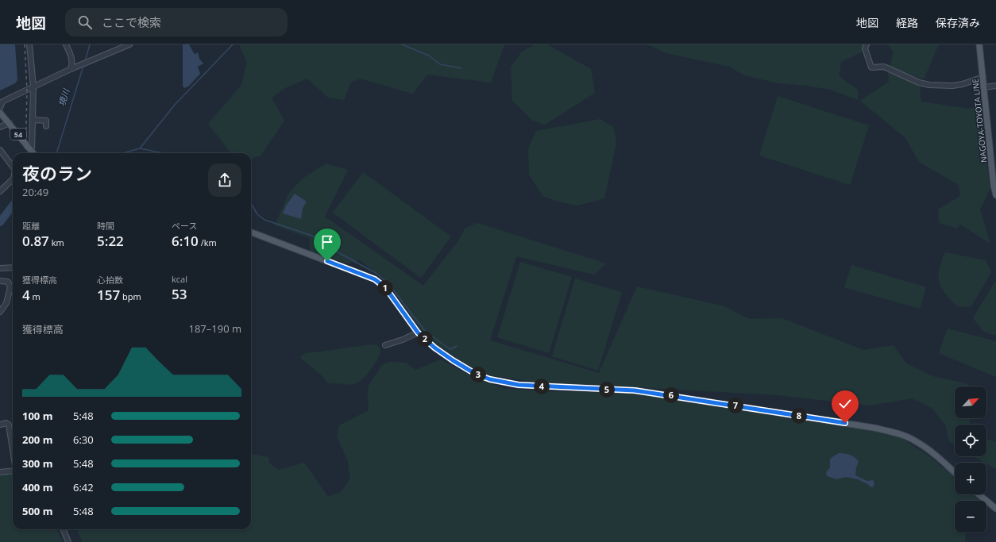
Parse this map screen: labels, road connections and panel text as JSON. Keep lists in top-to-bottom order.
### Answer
{
  "streets": {
    "main road": ["NAGOYA-TOYOTA LINE", "54"]
  },
  "water": ["境川"],
  "north": "top right",
  "page": {
    "header": "地図",
    "search": "ここで検索",
    "nav": ["地図", "経路", "保存済み"],
    "heading": ["夜のラン", "20:49"],
    "stats": [
      ["距離", "0.87 km"],
      ["時間", "5:22"],
      ["ペース", "6:10 /km"],
      ["獲得標高", "4 m"],
      ["心拍数", "157 bpm"],
      ["kcal", "53"]
    ],
    "pins": [
      "1",
      "2",
      "3",
      "4",
      "5",
      "6",
      "7",
      "8"
    ],
    "chart": ["獲得標高", "187–190 m"],
    "map_buttons": ["+", "−"],
    "list": [
      {
        "name": "100 m",
        "note": "5:48"
      },
      {
        "name": "200 m",
        "note": "6:30"
      },
      {
        "name": "300 m",
        "note": "5:48"
      },
      {
        "name": "400 m",
        "note": "6:42"
      },
      {
        "name": "500 m",
        "note": "5:48"
      }
    ]
  }
}
